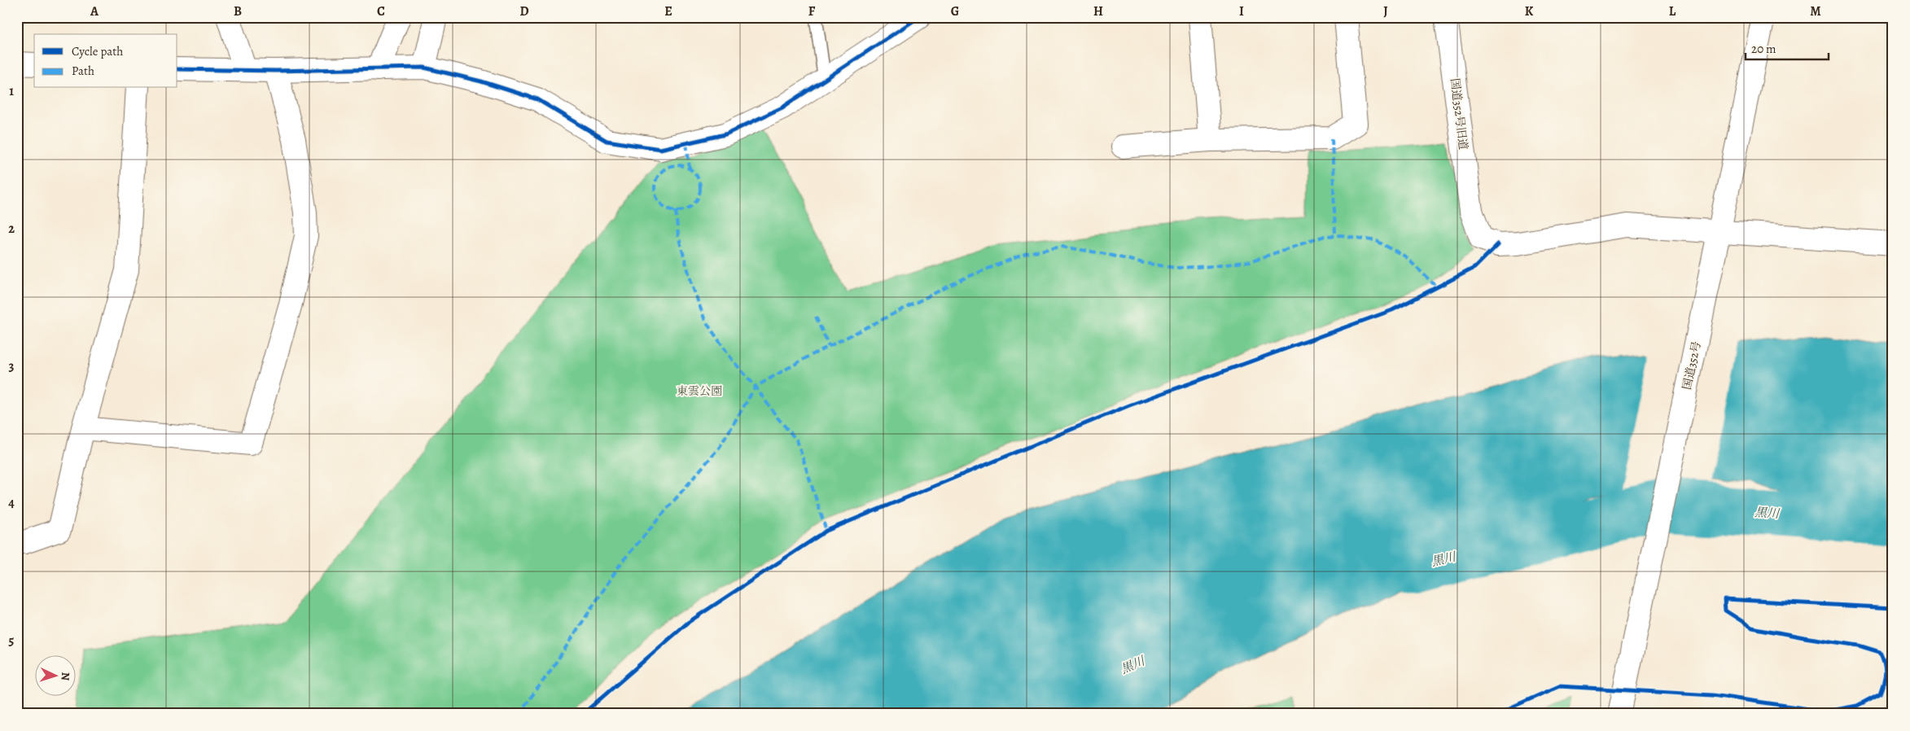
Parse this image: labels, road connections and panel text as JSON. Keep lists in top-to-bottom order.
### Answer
{
  "streets": {
    "main road": ["国道352号旧道", "国道352号"]
  },
  "crossings": [
    ["国道352号旧道", "国道352号"]
  ],
  "water": ["黒川"],
  "parks": ["東雲公園"],
  "legend": ["Cycle path", "Path"],
  "scale_bar": "20 m",
  "north": "right",
  "grid": {
    "columns": [
      "A",
      "B",
      "C",
      "D",
      "E",
      "F",
      "G",
      "H",
      "I",
      "J",
      "K",
      "L",
      "M"
    ],
    "rows": [
      "1",
      "2",
      "3",
      "4",
      "5"
    ]
  }
}
